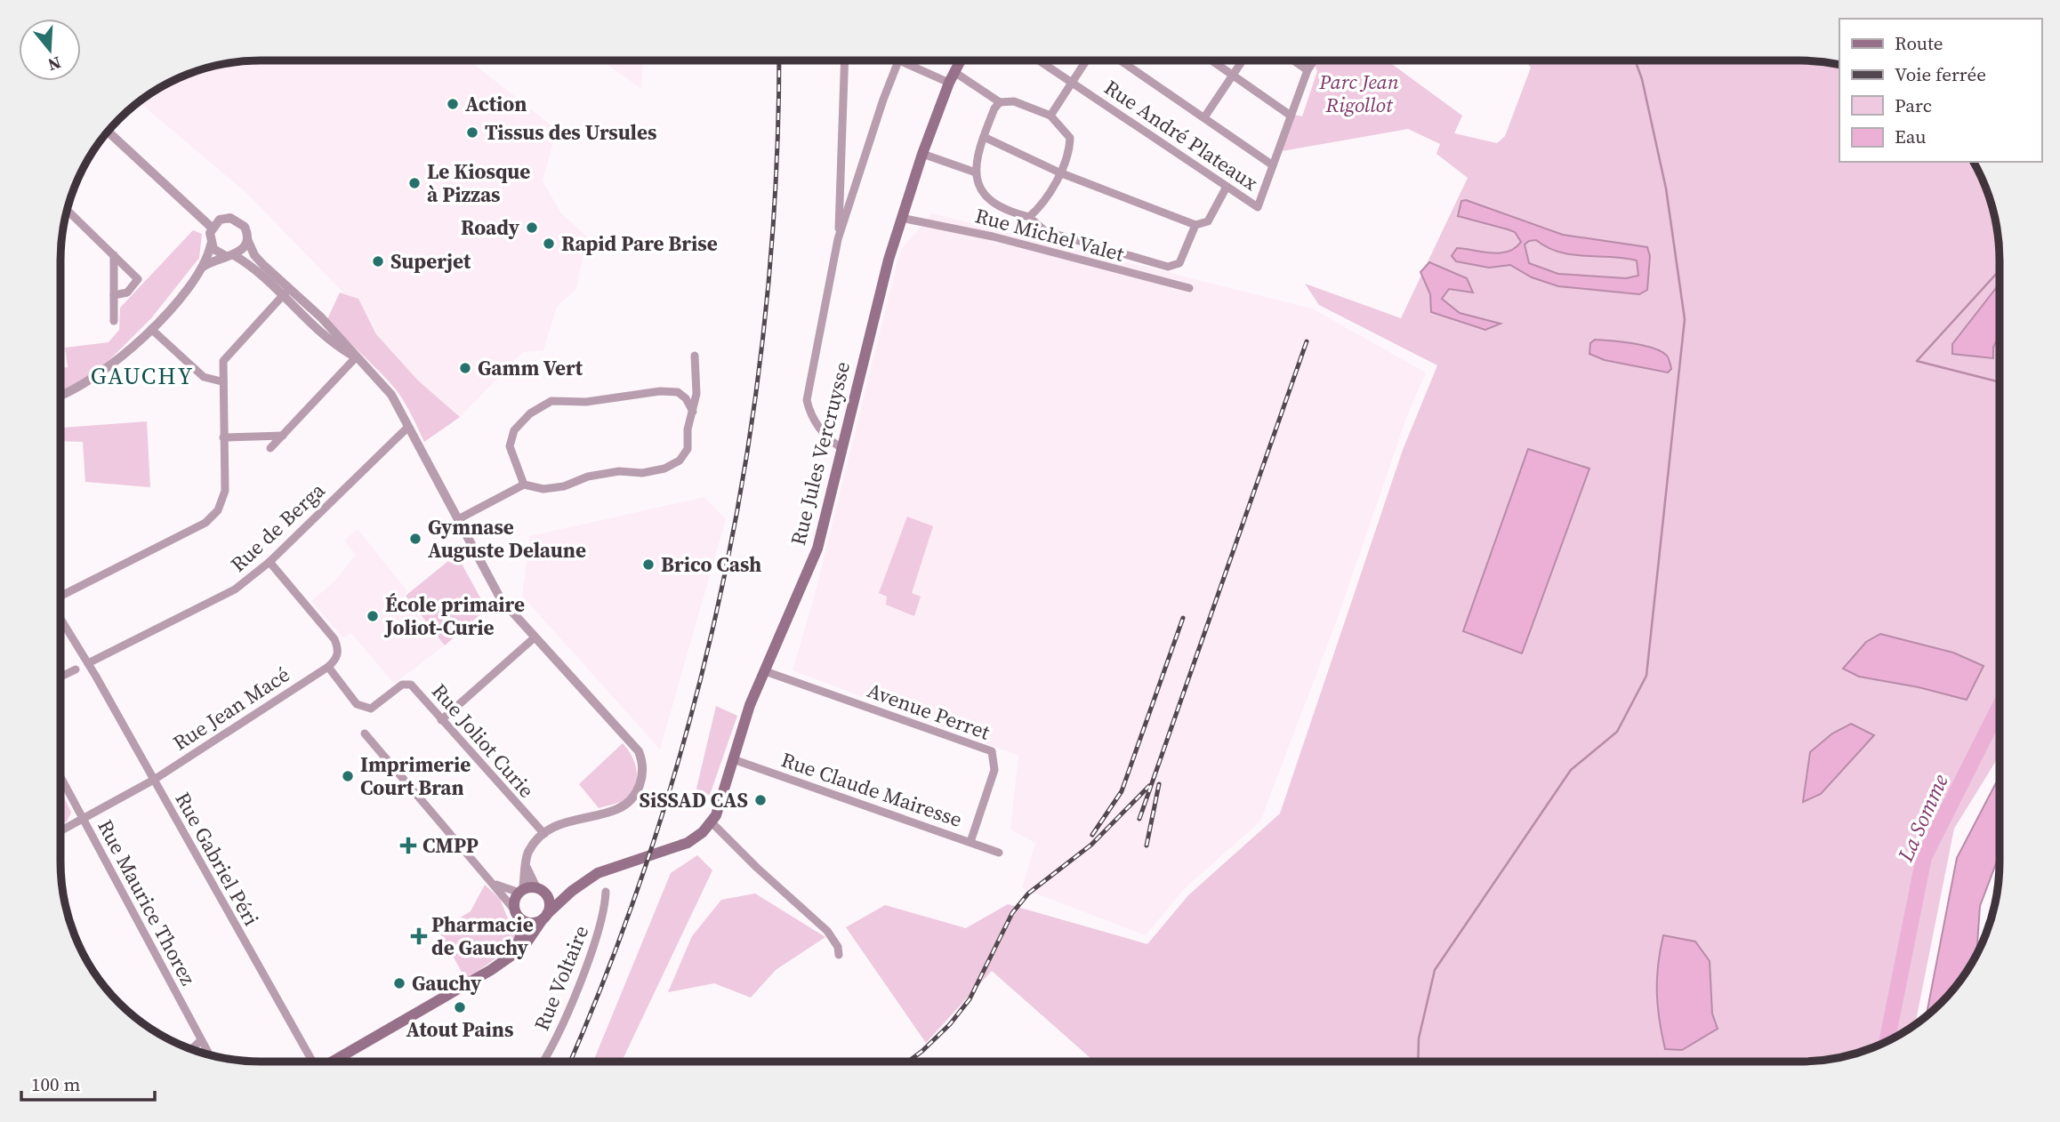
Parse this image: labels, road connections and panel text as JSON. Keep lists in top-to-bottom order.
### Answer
{
  "streets": {
    "main road": ["Rue Jules Vercruysse"],
    "street": [
      "Rue André Plateaux",
      "Rue Michel Valet",
      "Rue de Berga",
      "Rue Jean Macé",
      "Avenue Perret",
      "Rue Joliot Curie",
      "Rue Claude Mairesse",
      "Rue Gabriel Péri",
      "Rue Maurice Thorez",
      "Rue Voltaire"
    ]
  },
  "crossings": [
    ["Rue Michel Valet", "Rue Jules Vercruysse"],
    ["Rue Jules Vercruysse", "Avenue Perret"],
    ["Rue Jules Vercruysse", "Rue Claude Mairesse"],
    ["Rue de Berga", "Rue Gabriel Péri"],
    ["Rue Jean Macé", "Rue Joliot Curie"],
    ["Rue Jean Macé", "Rue Gabriel Péri"],
    ["Rue Jean Macé", "Rue Maurice Thorez"],
    ["Avenue Perret", "Rue Claude Mairesse"]
  ],
  "districts": ["GAUCHY"],
  "water": ["La Somme"],
  "parks": ["Parc Jean Rigollot"],
  "places": {
    "other": [
      "Action",
      "Tissus des Ursules",
      "Le Kiosque à Pizzas",
      "Roady",
      "Rapid Pare Brise",
      "Superjet",
      "Gamm Vert",
      "Gymnase Auguste Delaune",
      "Brico Cash",
      "École primaire Joliot-Curie",
      "Imprimerie Court Bran",
      "SiSSAD CAS",
      "Gauchy",
      "Atout Pains"
    ],
    "health": ["CMPP", "Pharmacie de Gauchy"]
  },
  "legend": [
    "Route",
    "Voie ferrée",
    "Parc",
    "Eau"
  ],
  "scale_bar": "100 m",
  "north": "bottom"
}
